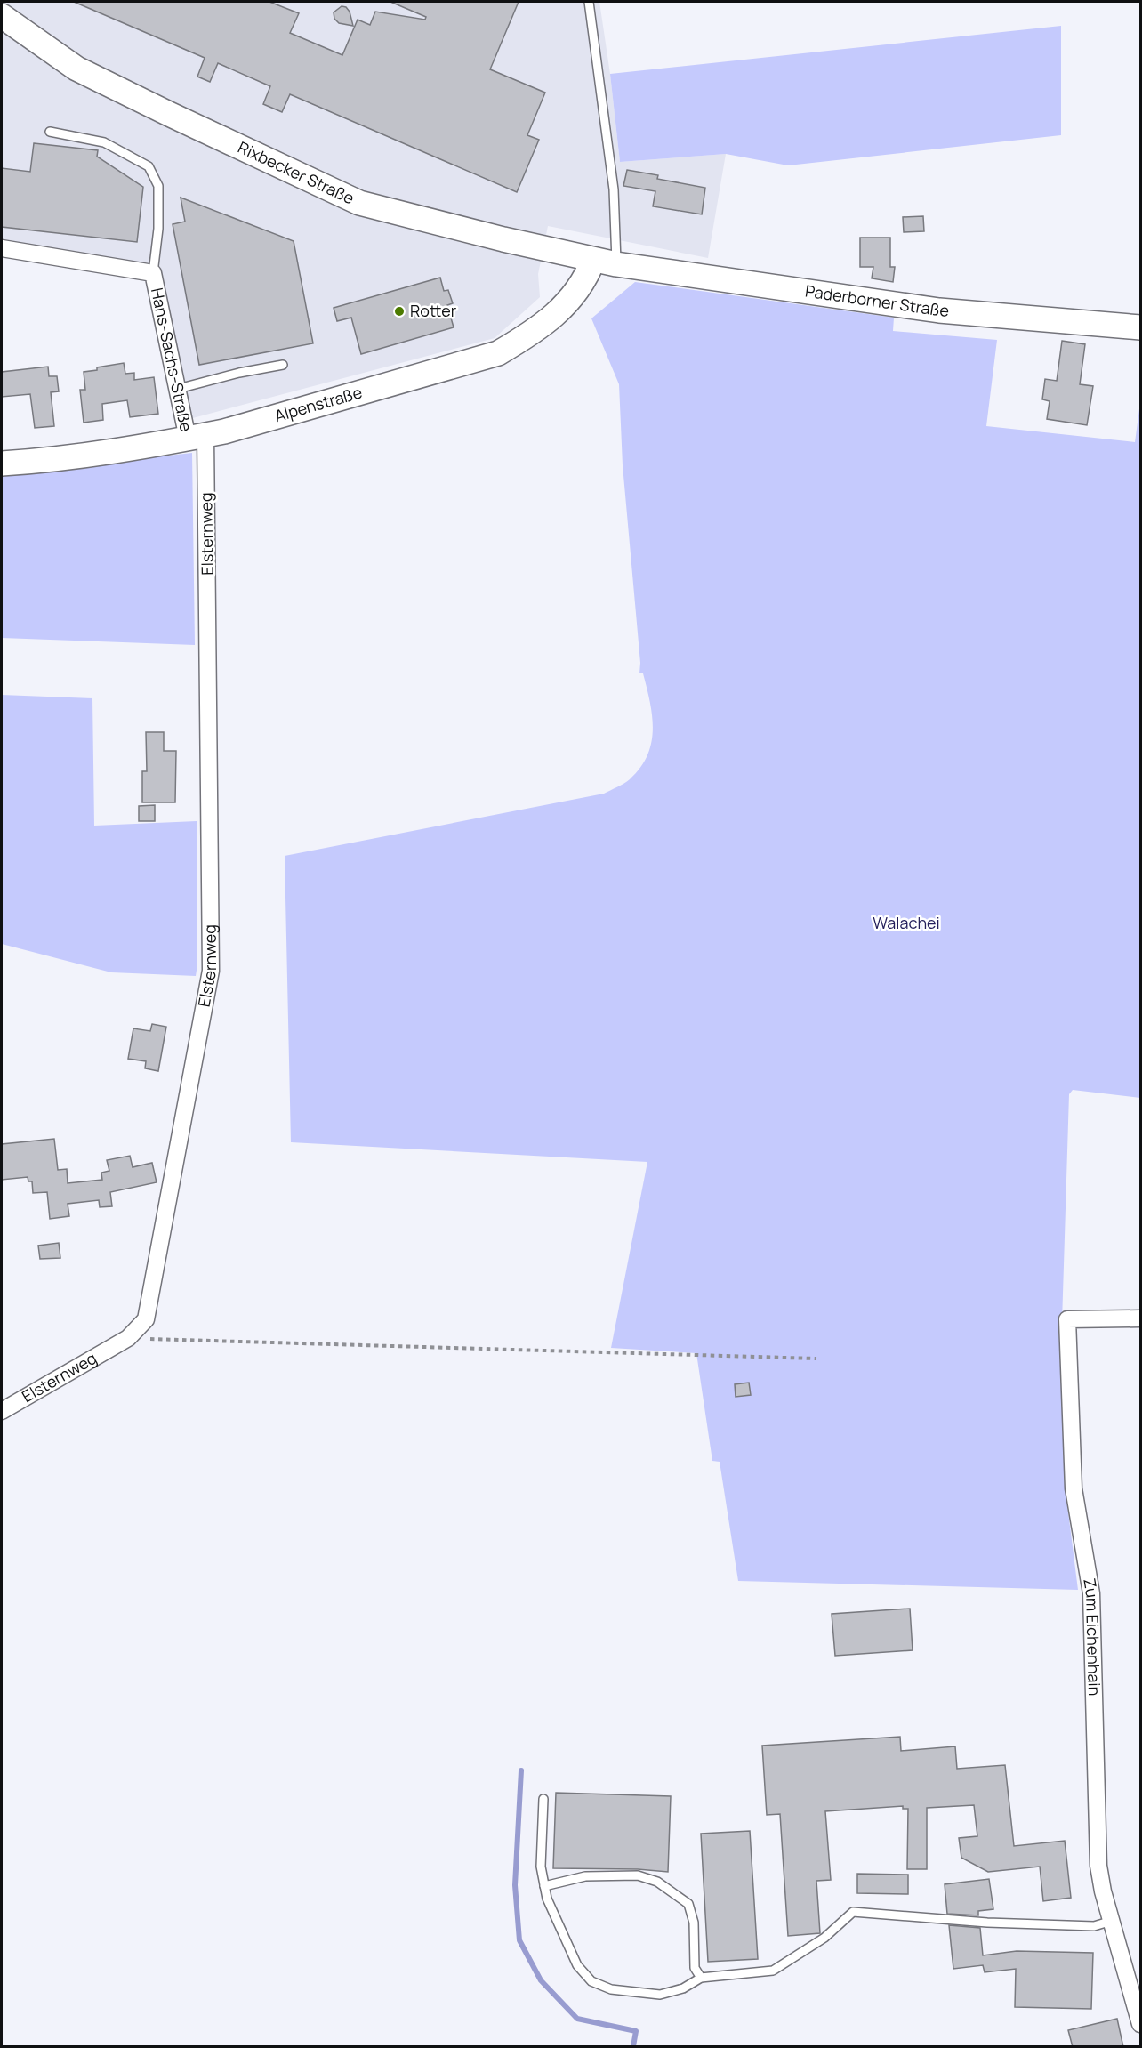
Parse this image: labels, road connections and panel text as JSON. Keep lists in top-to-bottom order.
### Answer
{
  "streets": {
    "main road": ["Rixbecker Straße", "Paderborner Straße", "Alpenstraße"],
    "street": ["Hans-Sachs-Straße", "Elsternweg", "Zum Eichenhain"]
  },
  "crossings": [
    ["Rixbecker Straße", "Paderborner Straße"],
    ["Rixbecker Straße", "Alpenstraße"],
    ["Paderborner Straße", "Alpenstraße"],
    ["Hans-Sachs-Straße", "Alpenstraße"],
    ["Hans-Sachs-Straße", "Elsternweg"],
    ["Alpenstraße", "Elsternweg"]
  ],
  "parks": ["Walachei"],
  "places": ["Rotter"]
}
